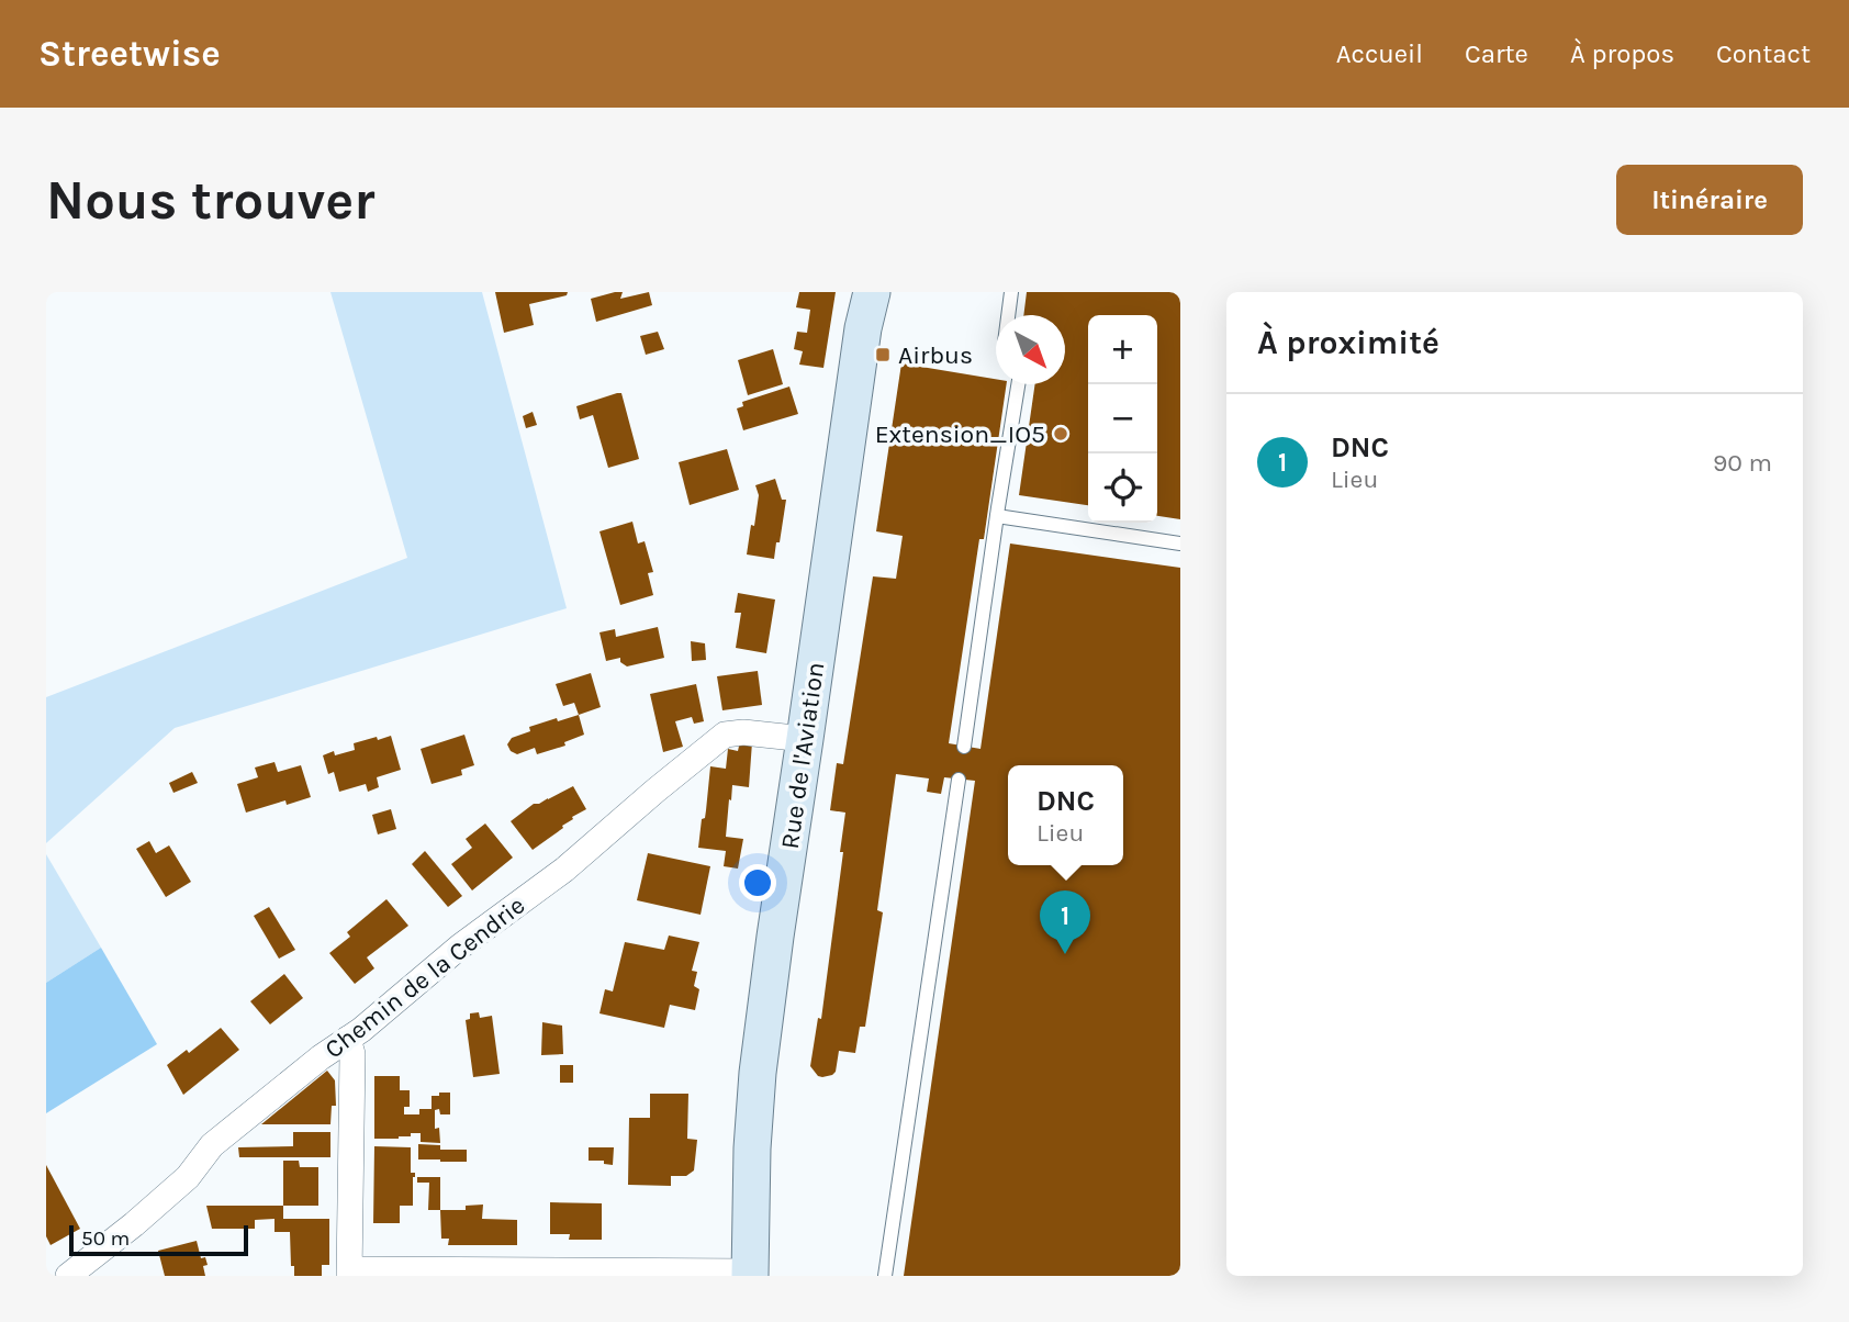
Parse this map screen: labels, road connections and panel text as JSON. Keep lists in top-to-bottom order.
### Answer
{
  "streets": {
    "street": ["Rue de l'Aviation", "Chemin de la Cendrie"]
  },
  "crossings": [
    ["Rue de l'Aviation", "Chemin de la Cendrie"]
  ],
  "places": {
    "transit": ["Airbus"],
    "other": ["Extension_IO5"]
  },
  "scale_bar": "50 m",
  "north": "bottom right",
  "page": {
    "header": "Streetwise",
    "nav": [
      "Accueil",
      "Carte",
      "À propos",
      "Contact"
    ],
    "buttons": "Itinéraire",
    "title": "Nous trouver",
    "heading": "À proximité",
    "map_buttons": ["+", "−"],
    "list": [
      {
        "mark": "1",
        "name": "DNC",
        "note": "Lieu",
        "value": "90 m"
      }
    ],
    "popup": ["DNC", "Lieu"],
    "pins": "1",
    "scale": "50 m"
  }
}
